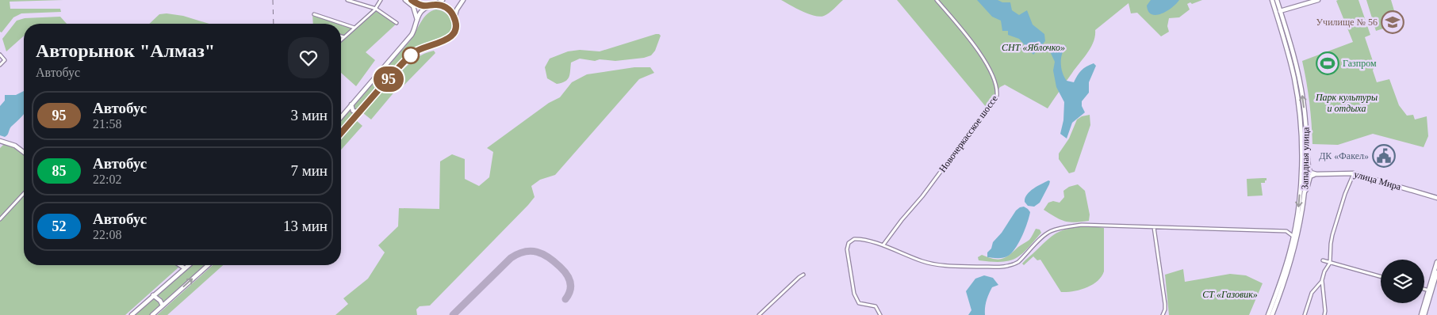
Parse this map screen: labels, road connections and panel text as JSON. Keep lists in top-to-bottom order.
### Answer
{
  "streets": {
    "main road": ["Западная улица", "улица Мира"],
    "street": ["Новочеркасское шоссе"]
  },
  "parks": ["СНТ «Яблочко»", "Парк культуры и отдыха", "СТ «Газовик»"],
  "places": {
    "school or university": ["Училище № 56"],
    "sports": ["Газпром"],
    "public building": ["ДК «Факел»"]
  },
  "lines": ["bus line 95"],
  "page": {
    "on_map": "95",
    "heading": ["Авторынок \"Алмаз\"", "Автобус"],
    "list": [
      {
        "mark": "95",
        "name": "Автобус",
        "note": "21:58",
        "value": "3 мин"
      },
      {
        "mark": "85",
        "name": "Автобус",
        "note": "22:02",
        "value": "7 мин"
      },
      {
        "mark": "52",
        "name": "Автобус",
        "note": "22:08",
        "value": "13 мин"
      }
    ]
  }
}
